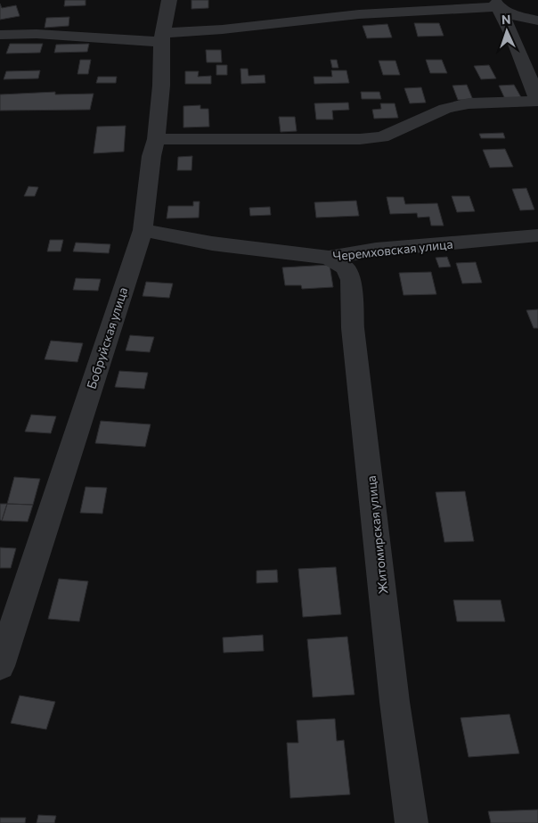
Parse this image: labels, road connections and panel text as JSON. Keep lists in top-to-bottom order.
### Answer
{
  "streets": {
    "street": ["Черемховская улица", "Бобруйская улица", "Житомирская улица"]
  },
  "crossings": [
    ["Черемховская улица", "Бобруйская улица"],
    ["Черемховская улица", "Житомирская улица"]
  ],
  "north": "top"
}
